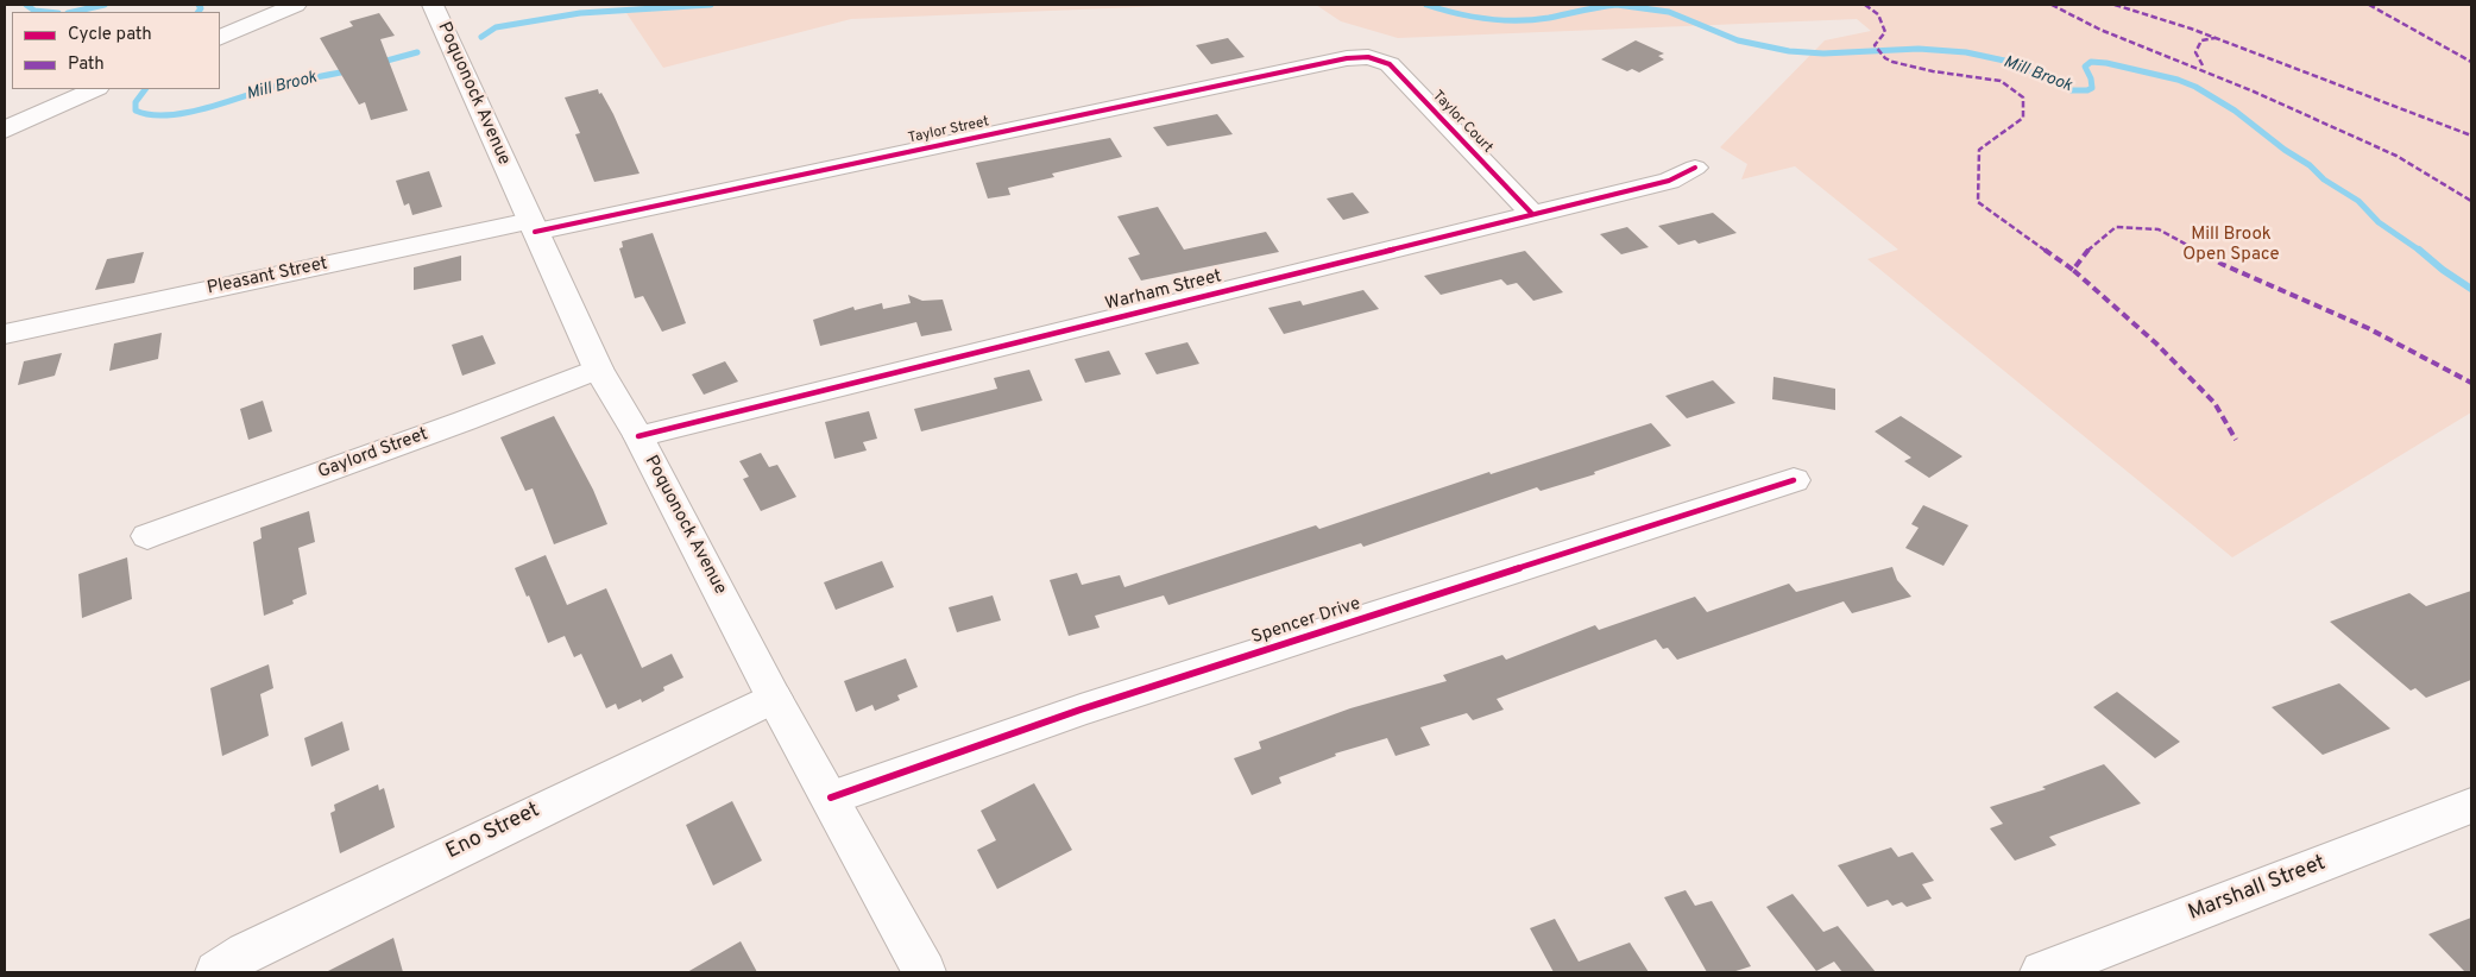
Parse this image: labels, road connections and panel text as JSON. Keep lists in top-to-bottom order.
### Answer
{
  "streets": {
    "street": [
      "Poquonock Avenue",
      "Taylor Court",
      "Taylor Street",
      "Pleasant Street",
      "Warham Street",
      "Gaylord Street",
      "Spencer Drive",
      "Eno Street",
      "Marshall Street"
    ]
  },
  "crossings": [
    ["Poquonock Avenue", "Taylor Street"],
    ["Poquonock Avenue", "Pleasant Street"],
    ["Poquonock Avenue", "Warham Street"],
    ["Poquonock Avenue", "Gaylord Street"],
    ["Poquonock Avenue", "Spencer Drive"],
    ["Poquonock Avenue", "Eno Street"],
    ["Taylor Court", "Taylor Street"],
    ["Taylor Court", "Warham Street"],
    ["Taylor Street", "Pleasant Street"]
  ],
  "water": ["Mill Brook"],
  "parks": ["Mill Brook Open Space"],
  "legend": ["Cycle path", "Path"]
}
